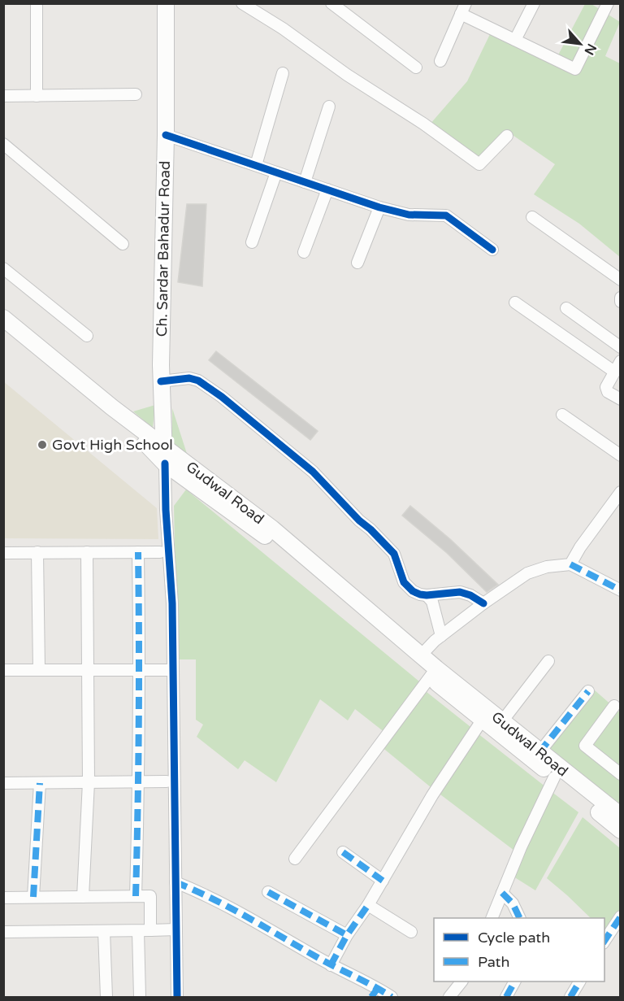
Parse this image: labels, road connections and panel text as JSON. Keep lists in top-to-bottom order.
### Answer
{
  "streets": {
    "main road": ["Ch. Sardar Bahadur Road", "Gudwal Road"]
  },
  "crossings": [
    ["Ch. Sardar Bahadur Road", "Gudwal Road"]
  ],
  "places": ["Govt High School"],
  "legend": ["Cycle path", "Path"],
  "north": "bottom right"
}
